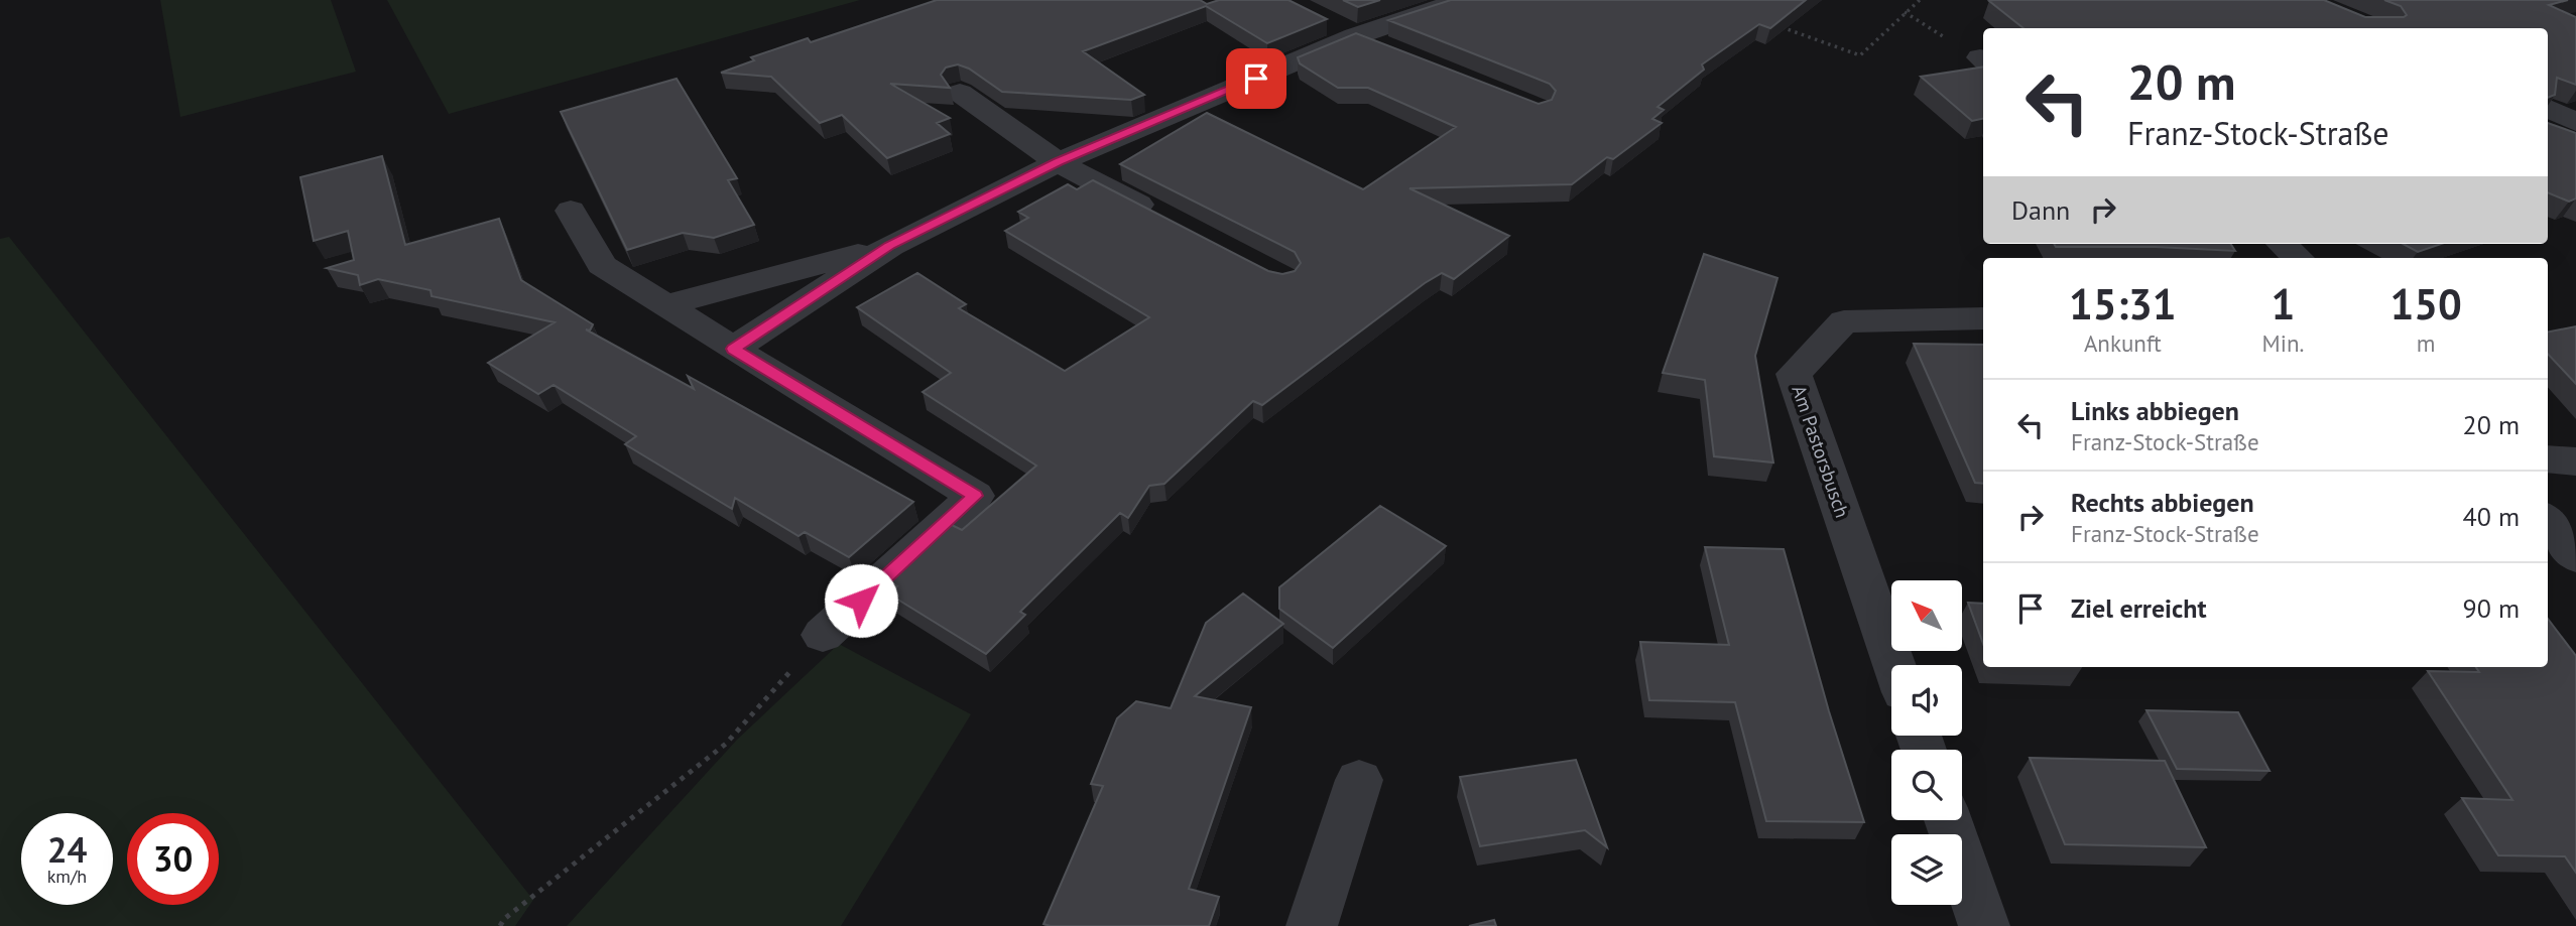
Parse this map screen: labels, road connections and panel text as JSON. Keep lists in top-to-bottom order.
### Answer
{
  "streets": {
    "street": ["Am Pastorsbusch"]
  },
  "north": "top left",
  "page": {
    "turn": ["20 m", "Franz-Stock-Straße"],
    "then": "Dann",
    "eta": [
      "15:31",
      "Ankunft",
      "1",
      "Min.",
      "150",
      "m"
    ],
    "list": [
      {
        "name": "Links abbiegen",
        "note": "Franz-Stock-Straße",
        "value": "20 m"
      },
      {
        "name": "Rechts abbiegen",
        "note": "Franz-Stock-Straße",
        "value": "40 m"
      },
      {
        "name": "Ziel erreicht",
        "value": "90 m"
      }
    ],
    "speed": "24 km/h",
    "limit": "30"
  }
}
